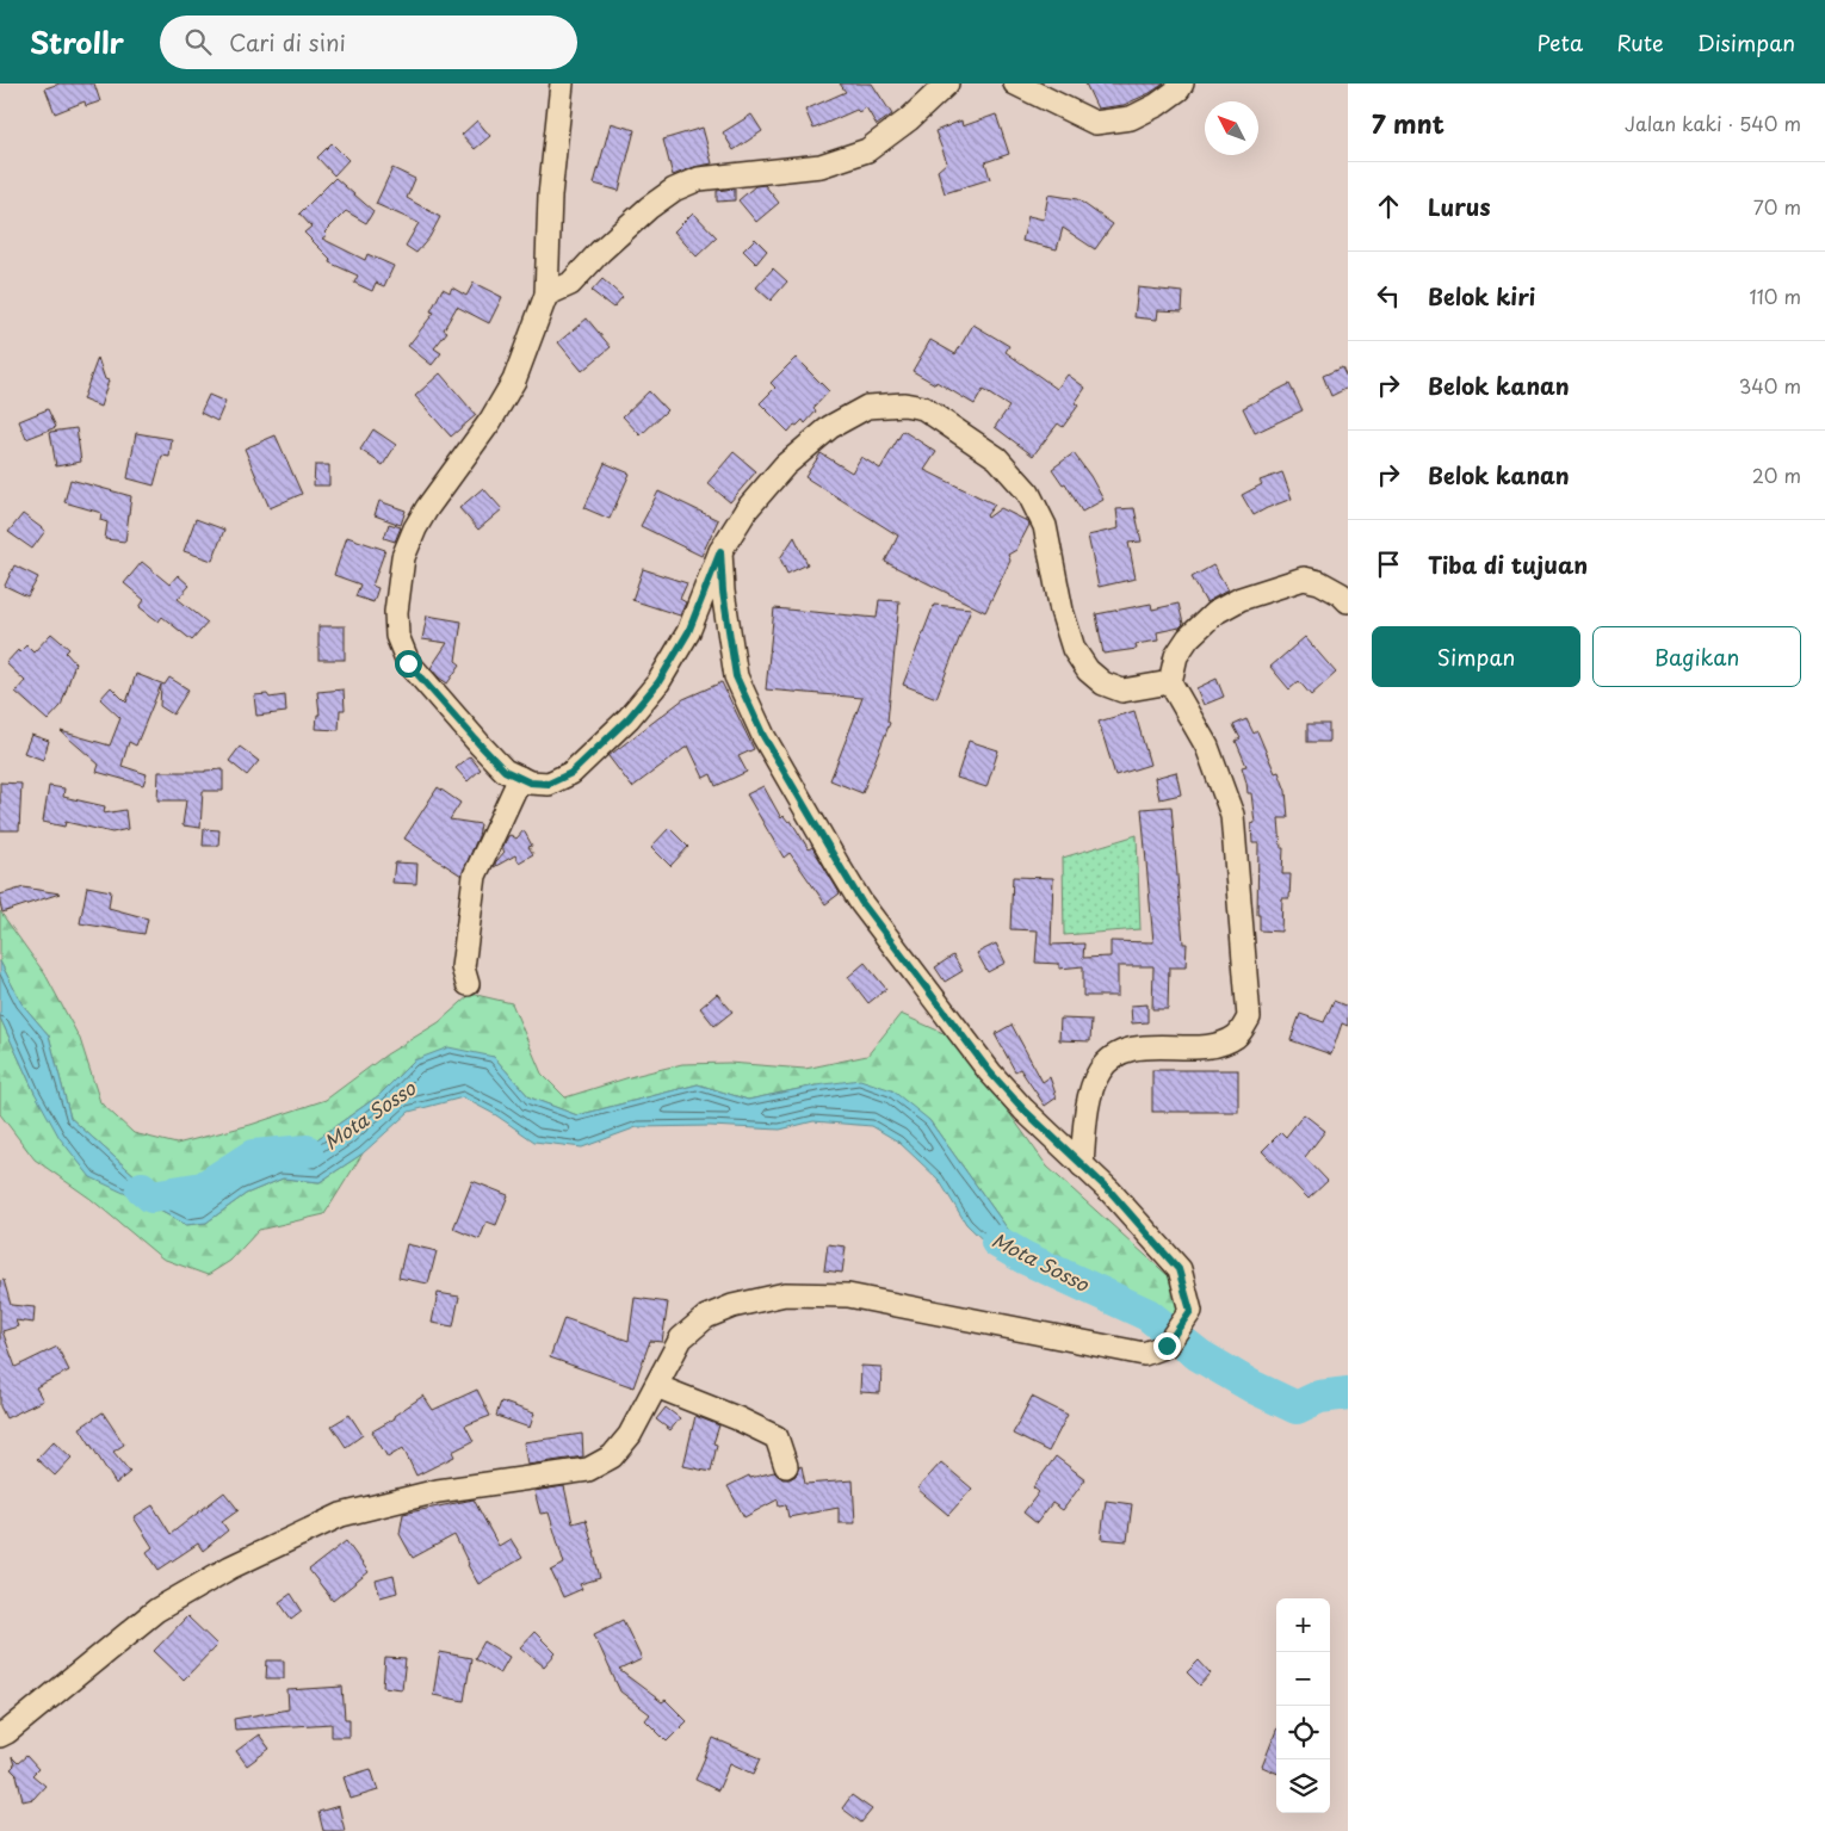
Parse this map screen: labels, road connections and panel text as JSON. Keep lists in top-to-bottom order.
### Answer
{
  "water": ["Mota Sosso"],
  "north": "top left",
  "page": {
    "header": "Strollr",
    "search": "Cari di sini",
    "nav": ["Peta", "Rute", "Disimpan"],
    "heading": ["7 mnt", "Jalan kaki · 540 m"],
    "list": [
      ["Lurus", "70 m"],
      ["Belok kiri", "110 m"],
      ["Belok kanan", "340 m"],
      ["Belok kanan", "20 m"],
      "Tiba di tujuan"
    ],
    "buttons": ["Simpan", "Bagikan"],
    "map_buttons": ["+", "−"]
  }
}
